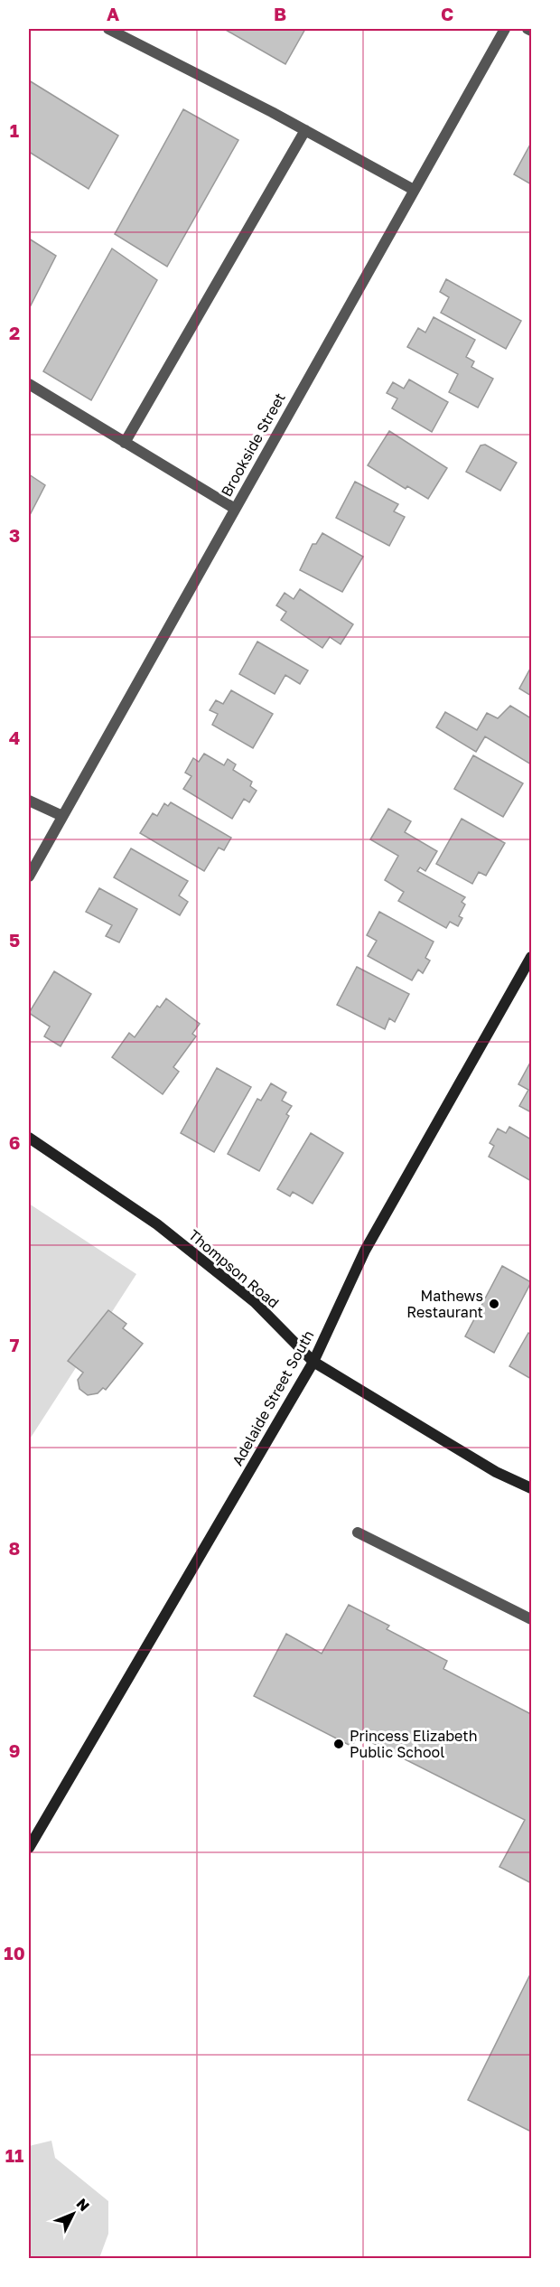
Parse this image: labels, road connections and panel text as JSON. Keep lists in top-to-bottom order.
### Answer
{
  "streets": {
    "main road": ["Thompson Road", "Adelaide Street South"],
    "street": ["Brookside Street"]
  },
  "crossings": [
    ["Thompson Road", "Adelaide Street South"]
  ],
  "places": ["Mathews Restaurant", "Princess Elizabeth Public School"],
  "north": "top right",
  "grid": {
    "columns": ["A", "B", "C"],
    "rows": [
      "1",
      "2",
      "3",
      "4",
      "5",
      "6",
      "7",
      "8",
      "9",
      "10",
      "11"
    ]
  }
}
